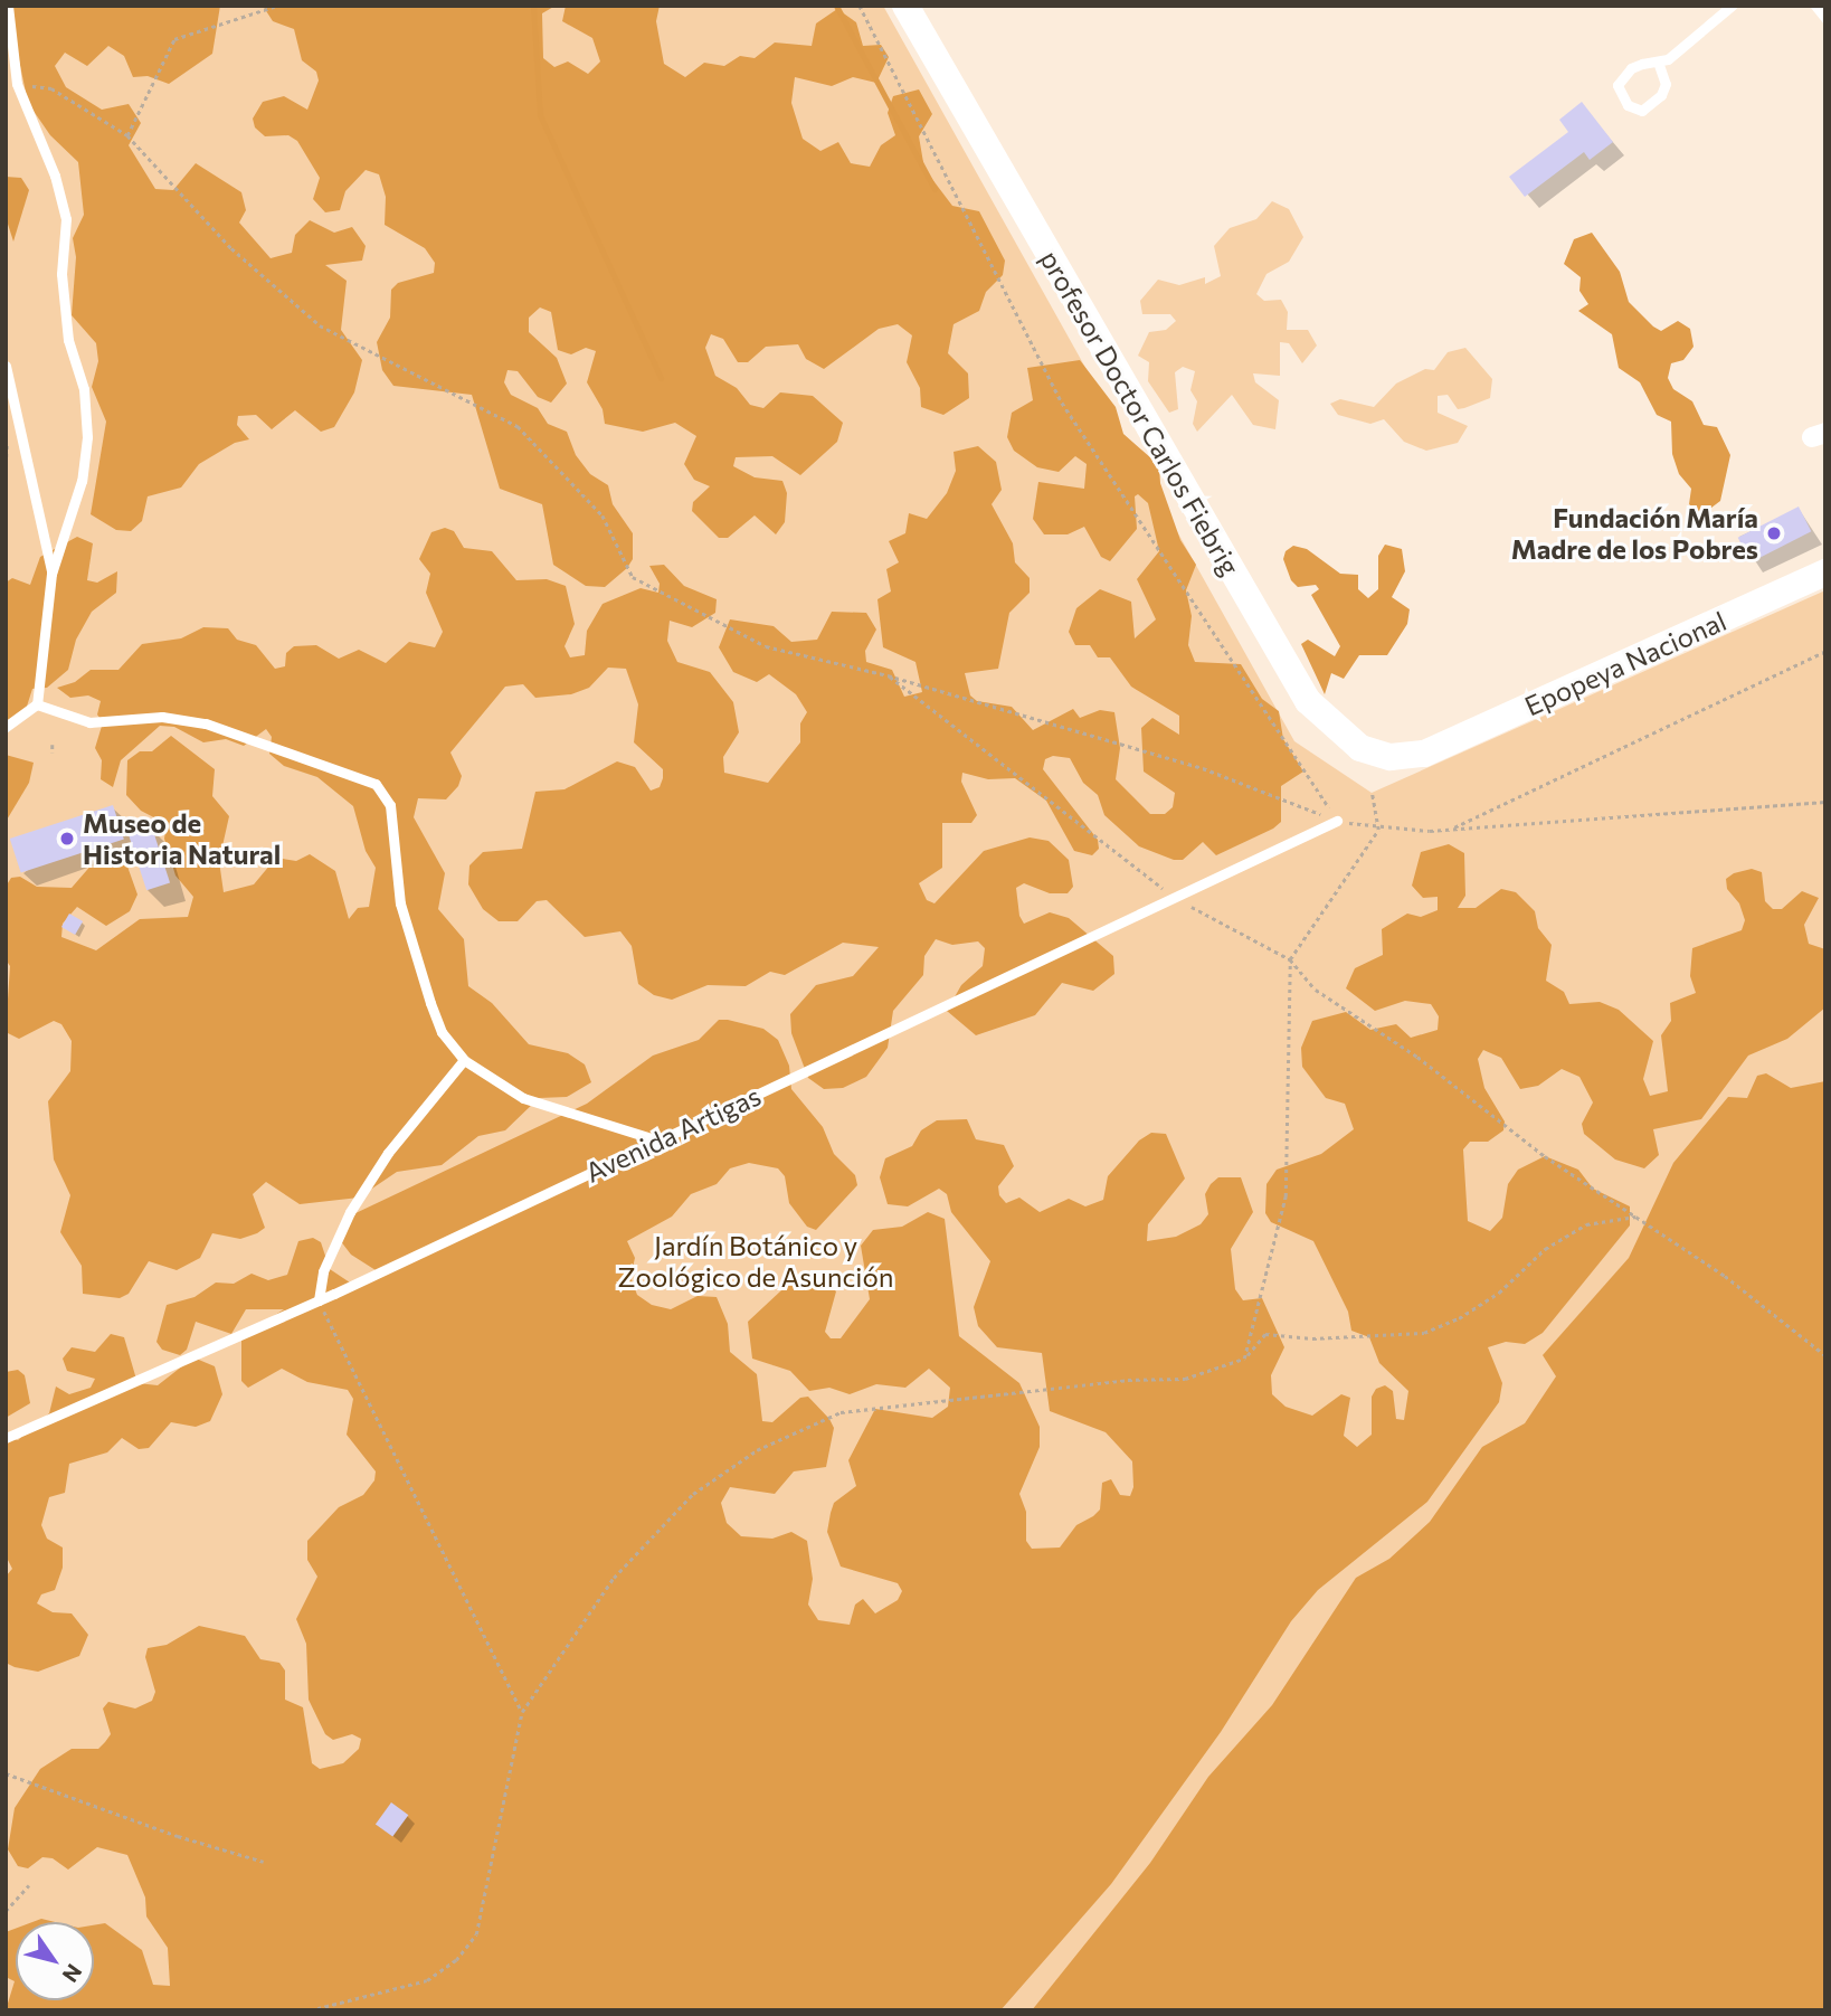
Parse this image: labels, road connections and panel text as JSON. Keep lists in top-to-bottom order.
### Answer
{
  "streets": {
    "street": ["profesor Doctor Carlos Fiebrig", "Epopeya Nacional"],
    "lane": ["Avenida Artigas"]
  },
  "crossings": [
    ["profesor Doctor Carlos Fiebrig", "Epopeya Nacional"]
  ],
  "parks": ["Jardín Botánico y Zoológico de Asunción"],
  "places": ["Fundación María Madre de los Pobres", "Museo de Historia Natural"],
  "north": "bottom right"
}
